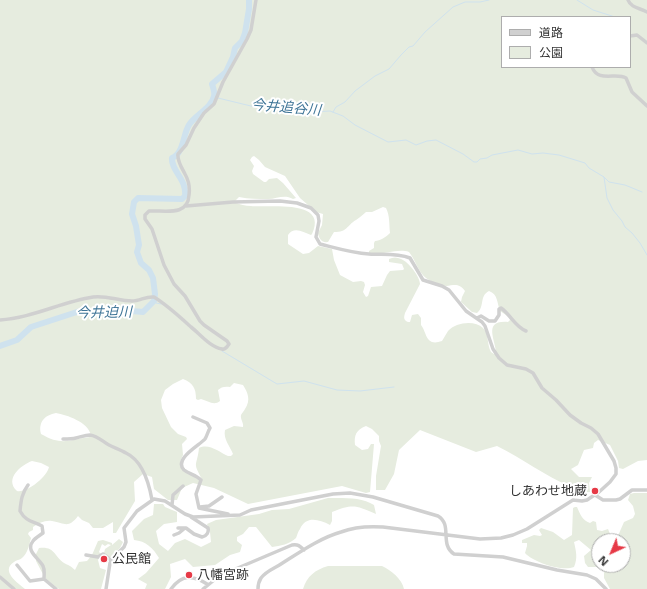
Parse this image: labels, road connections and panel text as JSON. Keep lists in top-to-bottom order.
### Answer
{
  "water": ["今井追谷川", "今井迫川"],
  "places": ["しあわせ地蔵", "公民館", "八幡宮跡"],
  "legend": ["道路", "公園"],
  "north": "bottom left"
}
